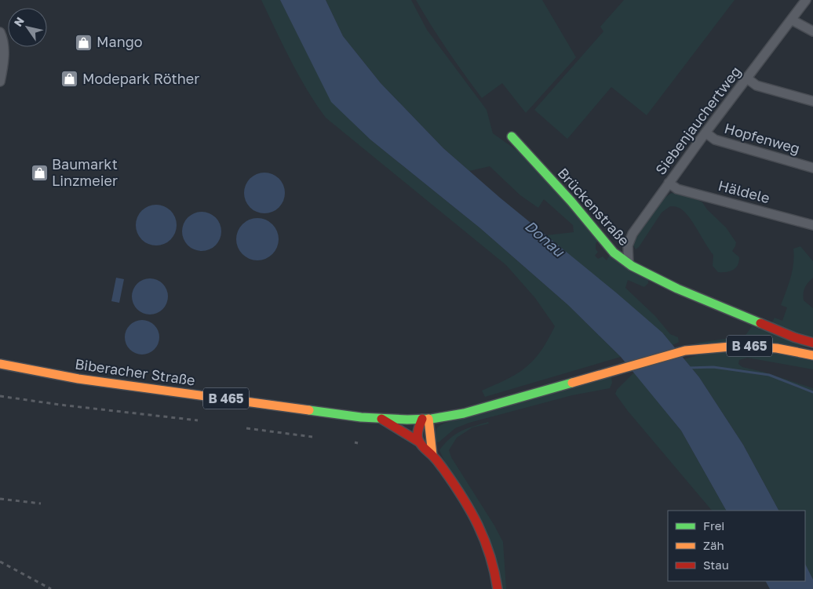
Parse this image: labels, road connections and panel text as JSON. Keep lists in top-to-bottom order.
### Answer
{
  "streets": {
    "main road": ["Brückenstraße", "B 465", "Biberacher Straße"],
    "street": ["Siebenjauchertweg", "Hopfenweg", "Häldele"]
  },
  "crossings": [
    ["Siebenjauchertweg", "Hopfenweg"],
    ["Siebenjauchertweg", "Häldele"],
    ["Siebenjauchertweg", "Brückenstraße"],
    ["B 465", "Biberacher Straße"]
  ],
  "water": ["Donau"],
  "places": {
    "shop": ["Mango", "Modepark Röther", "Baumarkt Linzmeier"]
  },
  "legend": ["Frei", "Zäh", "Stau"],
  "north": "top left"
}
